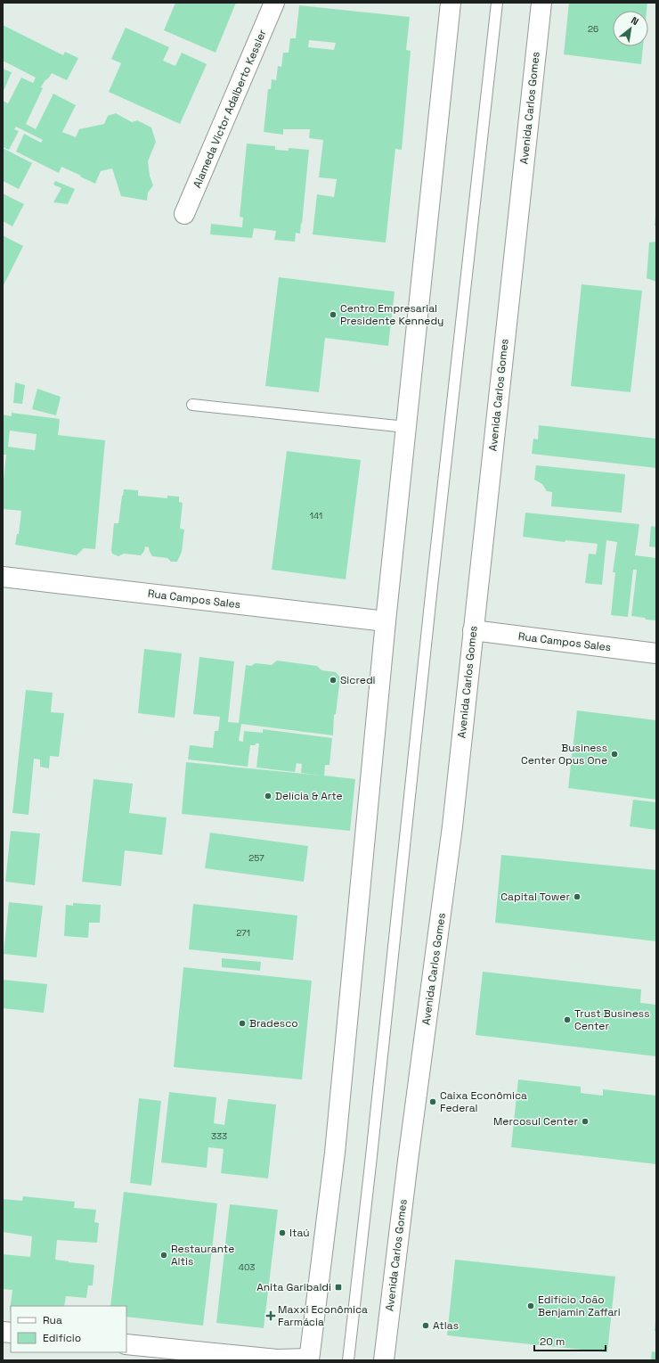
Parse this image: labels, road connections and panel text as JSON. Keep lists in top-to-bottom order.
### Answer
{
  "streets": {
    "main road": ["Avenida Carlos Gomes", "Alameda Victor Adalberto Kessler", "Rua Campos Sales"]
  },
  "crossings": [
    ["Avenida Carlos Gomes", "Rua Campos Sales"]
  ],
  "places": {
    "other": [
      "Centro Empresarial Presidente Kennedy",
      "Sicredi",
      "Business Center Opus One",
      "Delícia & Arte",
      "Capital Tower",
      "Trust Business Center",
      "Bradesco",
      "Caixa Econômica Federal",
      "Mercosul Center",
      "Itaú",
      "Restaurante Altis",
      "Edifício João Benjamin Zaffari",
      "Atlas"
    ],
    "transit": ["Anita Garibaldi"],
    "health": ["Maxxi Econômica Farmácia"]
  },
  "house_numbers": [
    "26",
    "141",
    "257",
    "271",
    "333",
    "403"
  ],
  "legend": ["Rua", "Edifício"],
  "scale_bar": "20 m",
  "north": "top right"
}
